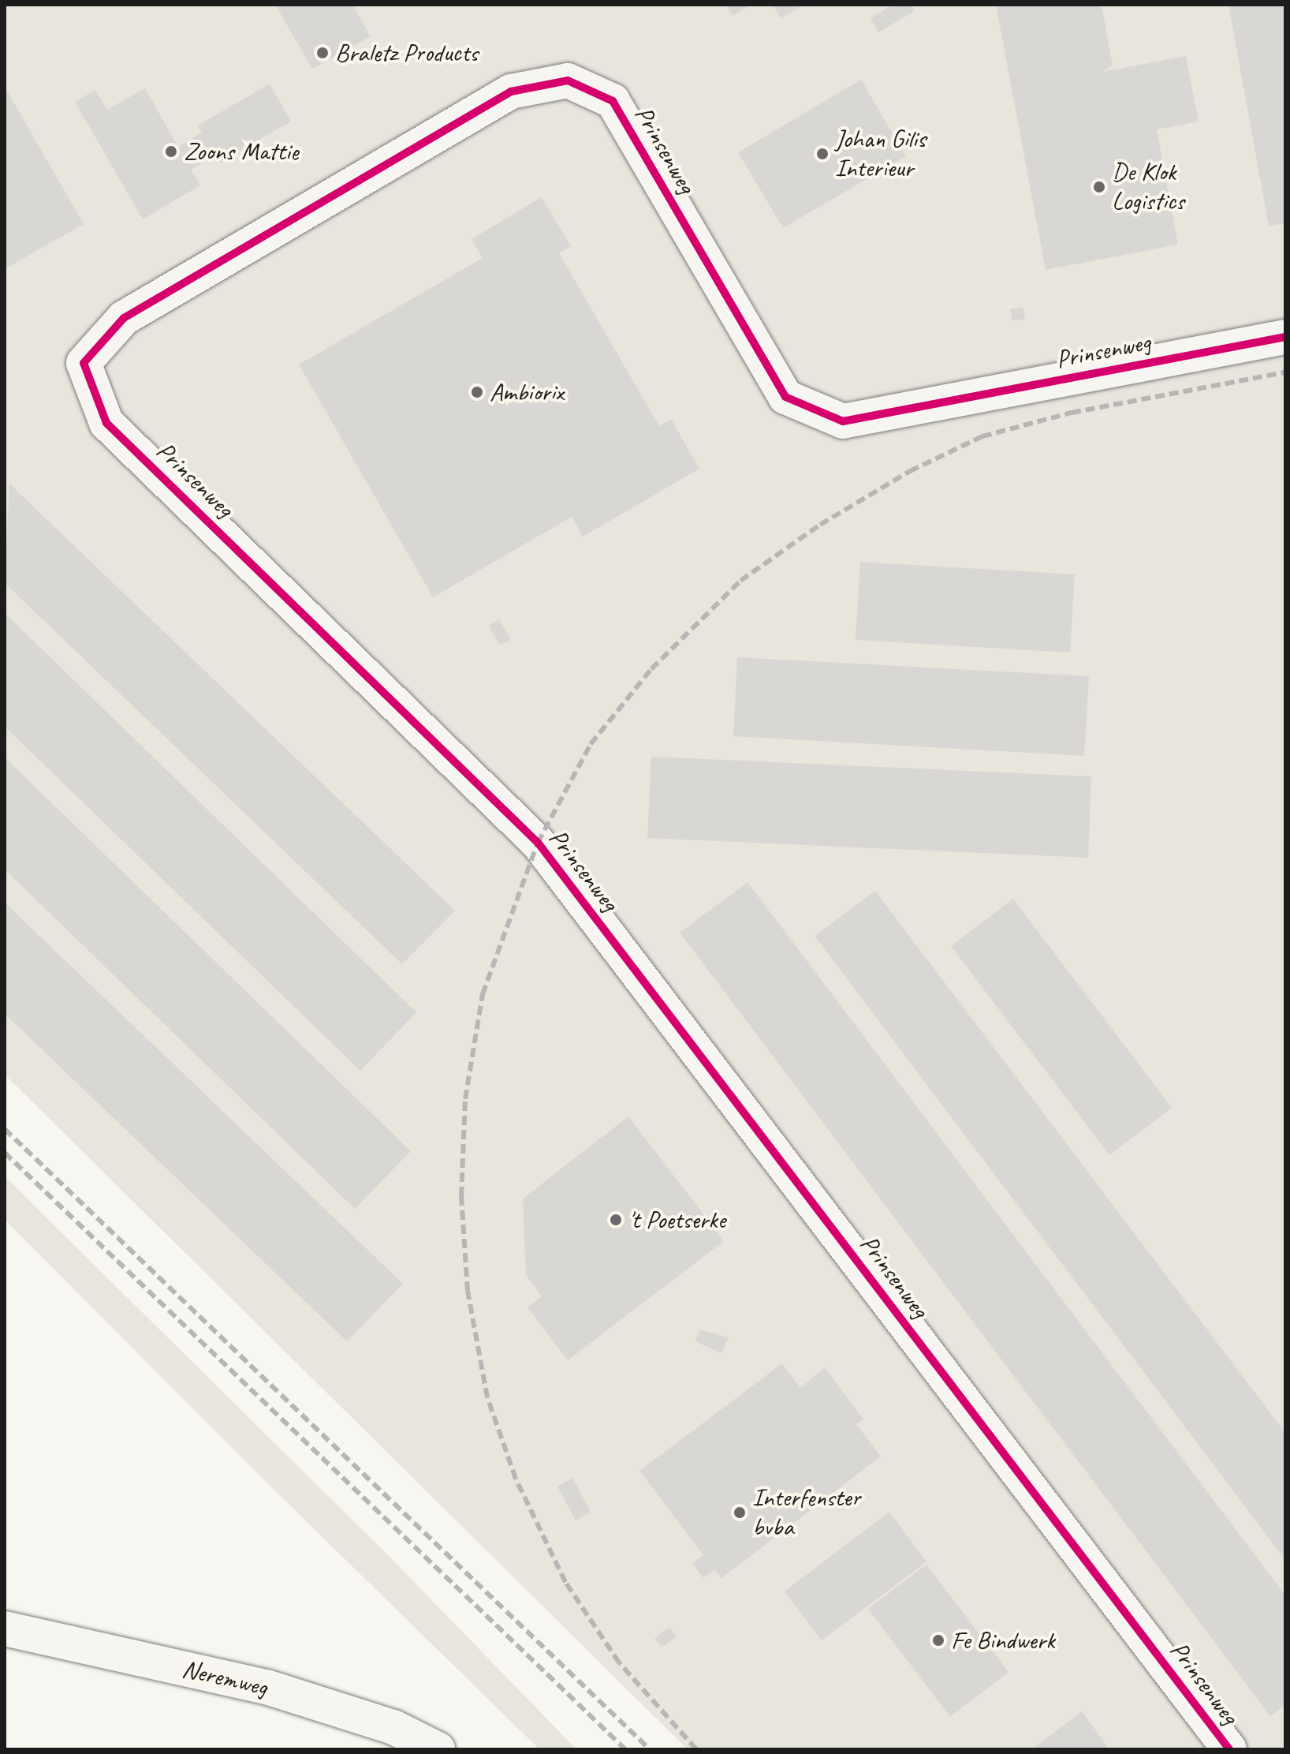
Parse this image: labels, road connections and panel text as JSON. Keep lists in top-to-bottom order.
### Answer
{
  "streets": {
    "street": ["Prinsenweg", "Neremweg"]
  },
  "places": [
    "Braletz Products",
    "Zoons Mattie",
    "Johan Gilis Interieur",
    "De Klok Logistics",
    "Ambiorix",
    "'t Poetserke",
    "Interfenster bvba",
    "Fe Bindwerk"
  ]
}
